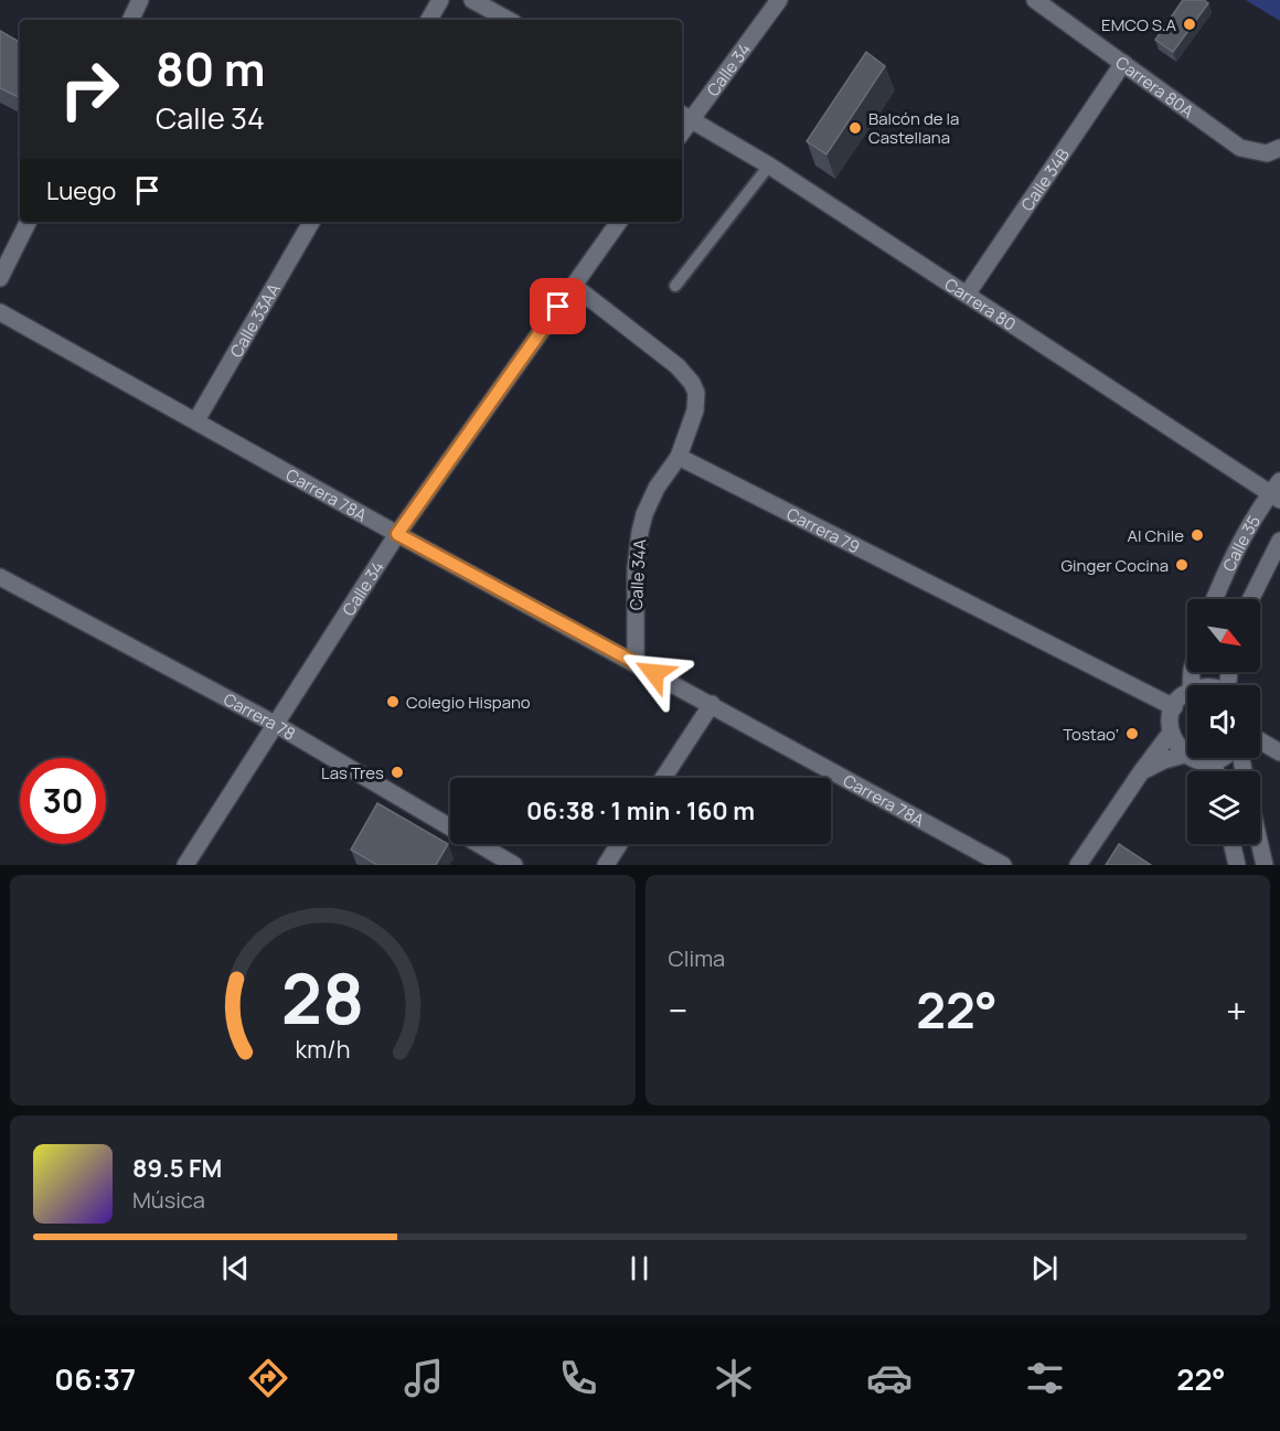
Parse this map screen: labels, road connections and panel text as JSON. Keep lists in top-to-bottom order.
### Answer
{
  "streets": {
    "street": [
      "Calle 34",
      "Carrera 80A",
      "Calle 34B",
      "Carrera 80",
      "Calle 33AA",
      "Carrera 78A",
      "Carrera 79",
      "Calle 35",
      "Calle 34A",
      "Carrera 78"
    ]
  },
  "crossings": [
    ["Calle 34", "Carrera 80"],
    ["Calle 34", "Carrera 78A"],
    ["Calle 34", "Carrera 78"],
    ["Carrera 80A", "Calle 34B"],
    ["Calle 34B", "Carrera 80"],
    ["Carrera 80", "Calle 35"],
    ["Calle 33AA", "Carrera 78A"],
    ["Carrera 78A", "Calle 34A"],
    ["Carrera 79", "Calle 34A"]
  ],
  "places": [
    "EMCO S.A",
    "Balcón de la Castellana",
    "Al Chile",
    "Ginger Cocina",
    "Colegio Hispano",
    "Tostao’",
    "Las Tres"
  ],
  "north": "bottom right",
  "page": {
    "turn": ["80 m", "Calle 34"],
    "then": "Luego",
    "limit": "30",
    "trip": "06:38 · 1 min · 160 m",
    "tile": "Clima",
    "heat": ["−", "22°", "+"],
    "song": ["89.5 FM", "Música"],
    "tabs": ["06:37", "22°"],
    "gauge": ["28", "km/h"]
  }
}
